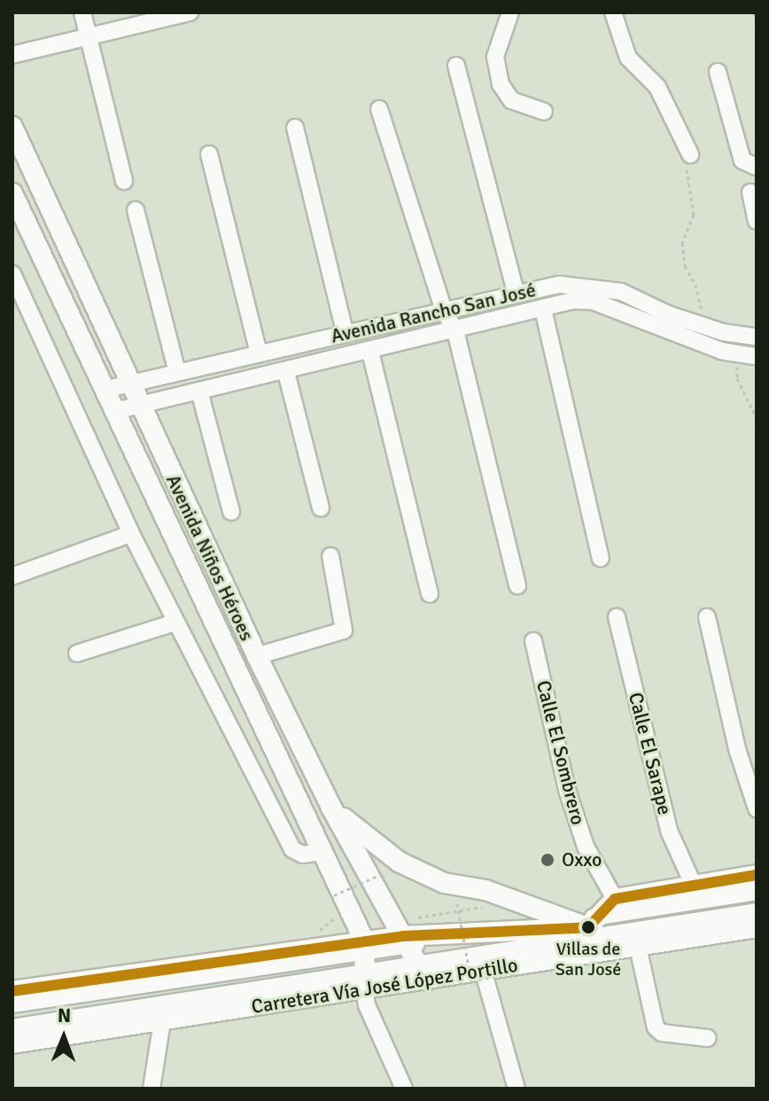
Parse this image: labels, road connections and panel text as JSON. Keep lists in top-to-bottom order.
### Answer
{
  "streets": {
    "main road": ["Avenida Niños Héroes", "Carretera Vía José López Portillo"],
    "street": ["Avenida Rancho San José", "Calle El Sombrero", "Calle El Sarape"]
  },
  "crossings": [
    ["Avenida Rancho San José", "Avenida Niños Héroes"],
    ["Avenida Niños Héroes", "Carretera Vía José López Portillo"]
  ],
  "places": ["Oxxo", "Villas de San José"],
  "north": "top"
}
